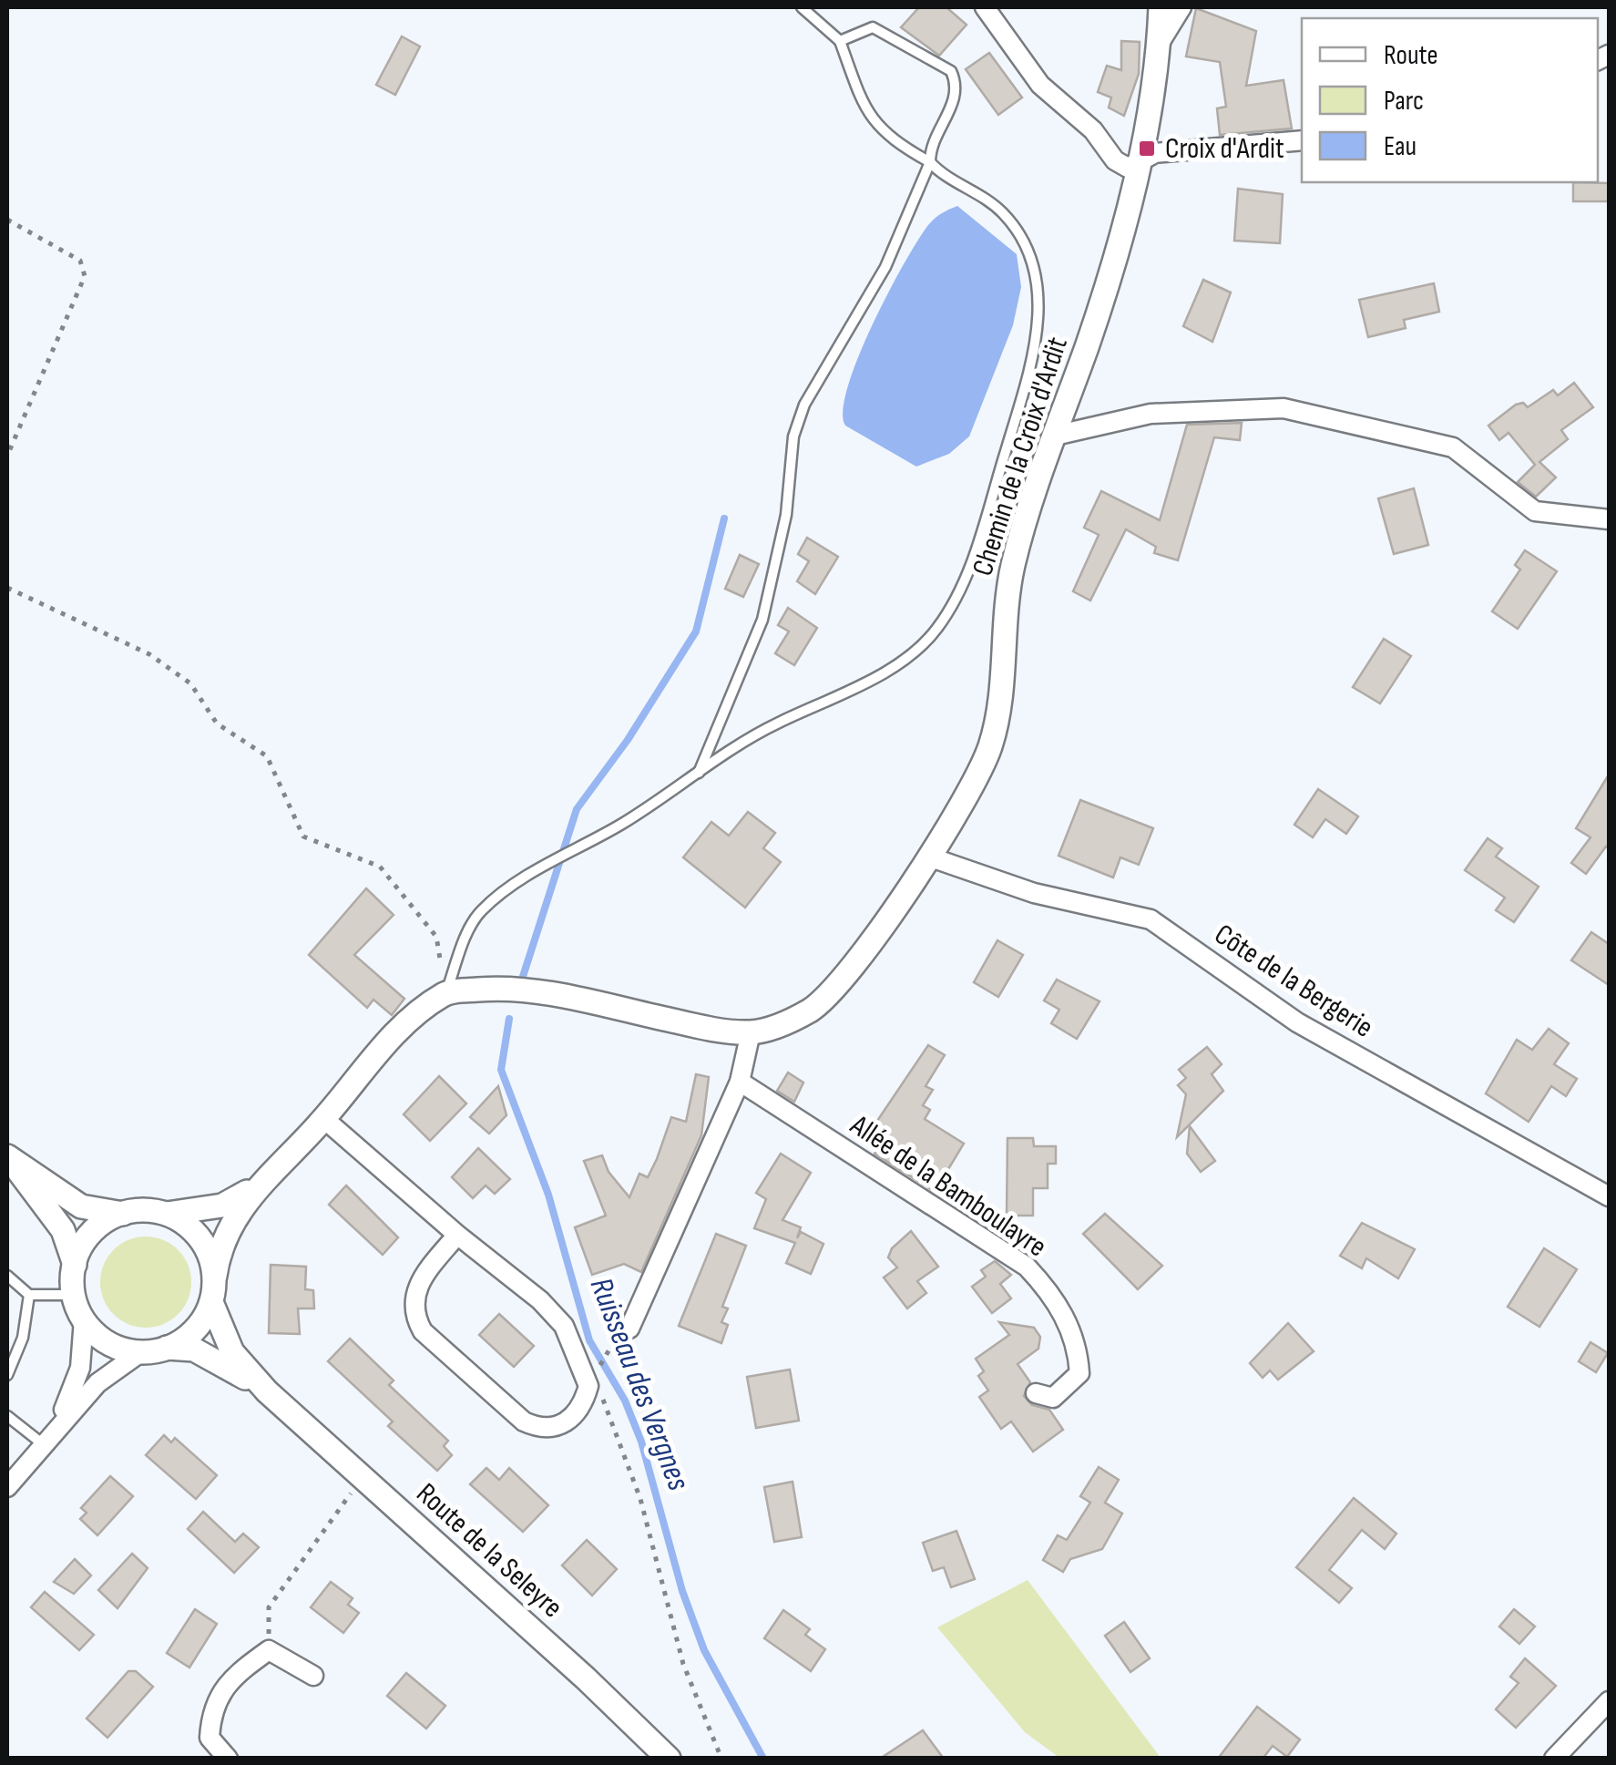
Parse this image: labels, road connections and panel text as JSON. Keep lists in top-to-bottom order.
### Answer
{
  "streets": {
    "street": [
      "Chemin de la Croix d'Ardit",
      "Côte de la Bergerie",
      "Allée de la Bamboulayre",
      "Route de la Seleyre"
    ]
  },
  "crossings": [
    ["Chemin de la Croix d'Ardit", "Côte de la Bergerie"]
  ],
  "water": ["Ruisseau des Vergnes"],
  "places": {
    "transit": ["Croix d'Ardit"]
  },
  "legend": ["Route", "Parc", "Eau"]
}
